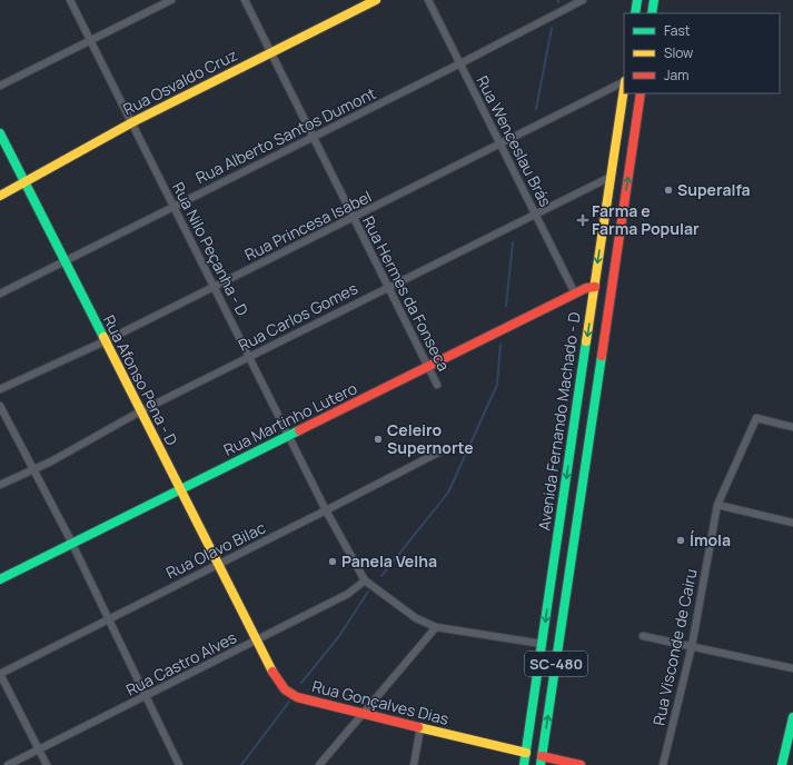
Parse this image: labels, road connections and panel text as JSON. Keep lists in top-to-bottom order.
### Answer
{
  "streets": {
    "street": [
      "Rua Osvaldo Cruz",
      "Rua Alberto Santos Dumont",
      "Rua Wenceslau Brás",
      "Rua Princesa Isabel",
      "Rua Nilo Peçanha - D",
      "Rua Hermes da Fonseca",
      "Rua Carlos Gomes",
      "Rua Afonso Pena - D",
      "Rua Martinho Lutero",
      "Avenida Fernando Machado - D",
      "Rua Olavo Bilac",
      "Rua Visconde de Cairu",
      "Rua Castro Alves",
      "SC-480",
      "Rua Gonçalves Dias"
    ]
  },
  "crossings": [
    ["Rua Osvaldo Cruz", "Rua Nilo Peçanha - D"],
    ["Rua Osvaldo Cruz", "Rua Hermes da Fonseca"],
    ["Rua Osvaldo Cruz", "Rua Afonso Pena - D"],
    ["Rua Alberto Santos Dumont", "Rua Wenceslau Brás"],
    ["Rua Alberto Santos Dumont", "Rua Nilo Peçanha - D"],
    ["Rua Alberto Santos Dumont", "Rua Hermes da Fonseca"],
    ["Rua Alberto Santos Dumont", "Rua Afonso Pena - D"],
    ["Rua Wenceslau Brás", "Rua Princesa Isabel"],
    ["Rua Wenceslau Brás", "Rua Carlos Gomes"],
    ["Rua Wenceslau Brás", "Rua Martinho Lutero"],
    ["Rua Princesa Isabel", "Rua Nilo Peçanha - D"],
    ["Rua Princesa Isabel", "Rua Hermes da Fonseca"],
    ["Rua Princesa Isabel", "Rua Afonso Pena - D"],
    ["Rua Nilo Peçanha - D", "Rua Carlos Gomes"],
    ["Rua Nilo Peçanha - D", "Rua Martinho Lutero"],
    ["Rua Nilo Peçanha - D", "Rua Olavo Bilac"],
    ["Rua Nilo Peçanha - D", "Rua Castro Alves"],
    ["Rua Hermes da Fonseca", "Rua Carlos Gomes"],
    ["Rua Hermes da Fonseca", "Rua Martinho Lutero"],
    ["Rua Carlos Gomes", "Rua Afonso Pena - D"],
    ["Rua Carlos Gomes", "Avenida Fernando Machado - D"],
    ["Rua Afonso Pena - D", "Rua Martinho Lutero"],
    ["Rua Afonso Pena - D", "Rua Olavo Bilac"],
    ["Rua Afonso Pena - D", "Rua Castro Alves"],
    ["Rua Afonso Pena - D", "Rua Gonçalves Dias"],
    ["Rua Martinho Lutero", "Avenida Fernando Machado - D"],
    ["Avenida Fernando Machado - D", "Rua Gonçalves Dias"],
    ["Rua Castro Alves", "Rua Gonçalves Dias"]
  ],
  "places": {
    "other": [
      "Superalfa",
      "Celeiro Supernorte",
      "Ímola",
      "Panela Velha"
    ],
    "health": ["Farma e Farma Popular"]
  },
  "legend": ["Fast", "Slow", "Jam"]
}
